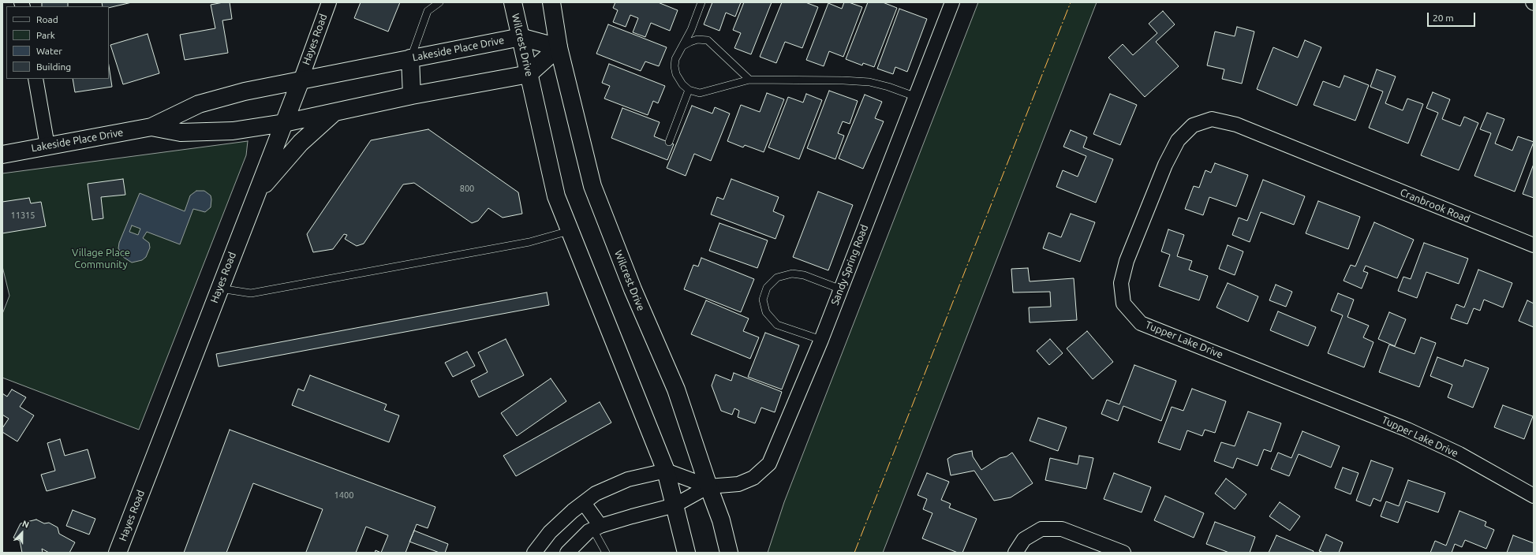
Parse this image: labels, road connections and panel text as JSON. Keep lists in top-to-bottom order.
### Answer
{
  "streets": {
    "street": [
      "Hayes Road",
      "Wilcrest Drive",
      "Lakeside Place Drive",
      "Cranbrook Road",
      "Sandy Spring Road",
      "Tupper Lake Drive"
    ]
  },
  "crossings": [
    ["Hayes Road", "Lakeside Place Drive"],
    ["Wilcrest Drive", "Lakeside Place Drive"],
    ["Wilcrest Drive", "Sandy Spring Road"],
    ["Cranbrook Road", "Tupper Lake Drive"]
  ],
  "parks": ["Village Place Community"],
  "house_numbers": ["800", "11315", "1400"],
  "legend": [
    "Road",
    "Park",
    "Water",
    "Building"
  ],
  "scale_bar": "20 m",
  "north": "top"
}
